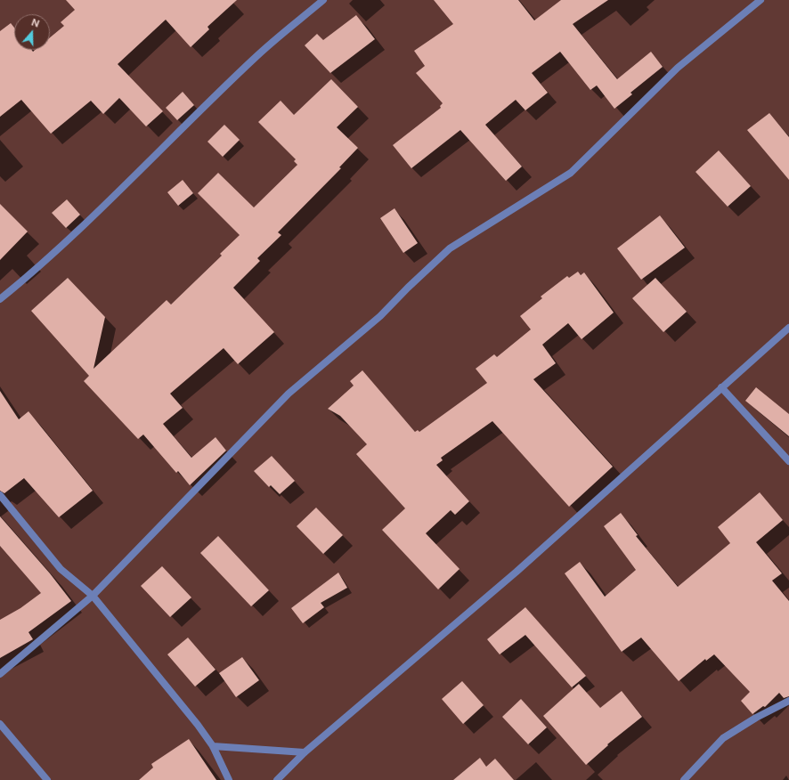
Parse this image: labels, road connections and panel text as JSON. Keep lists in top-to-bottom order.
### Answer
{
  "north": "top"
}
